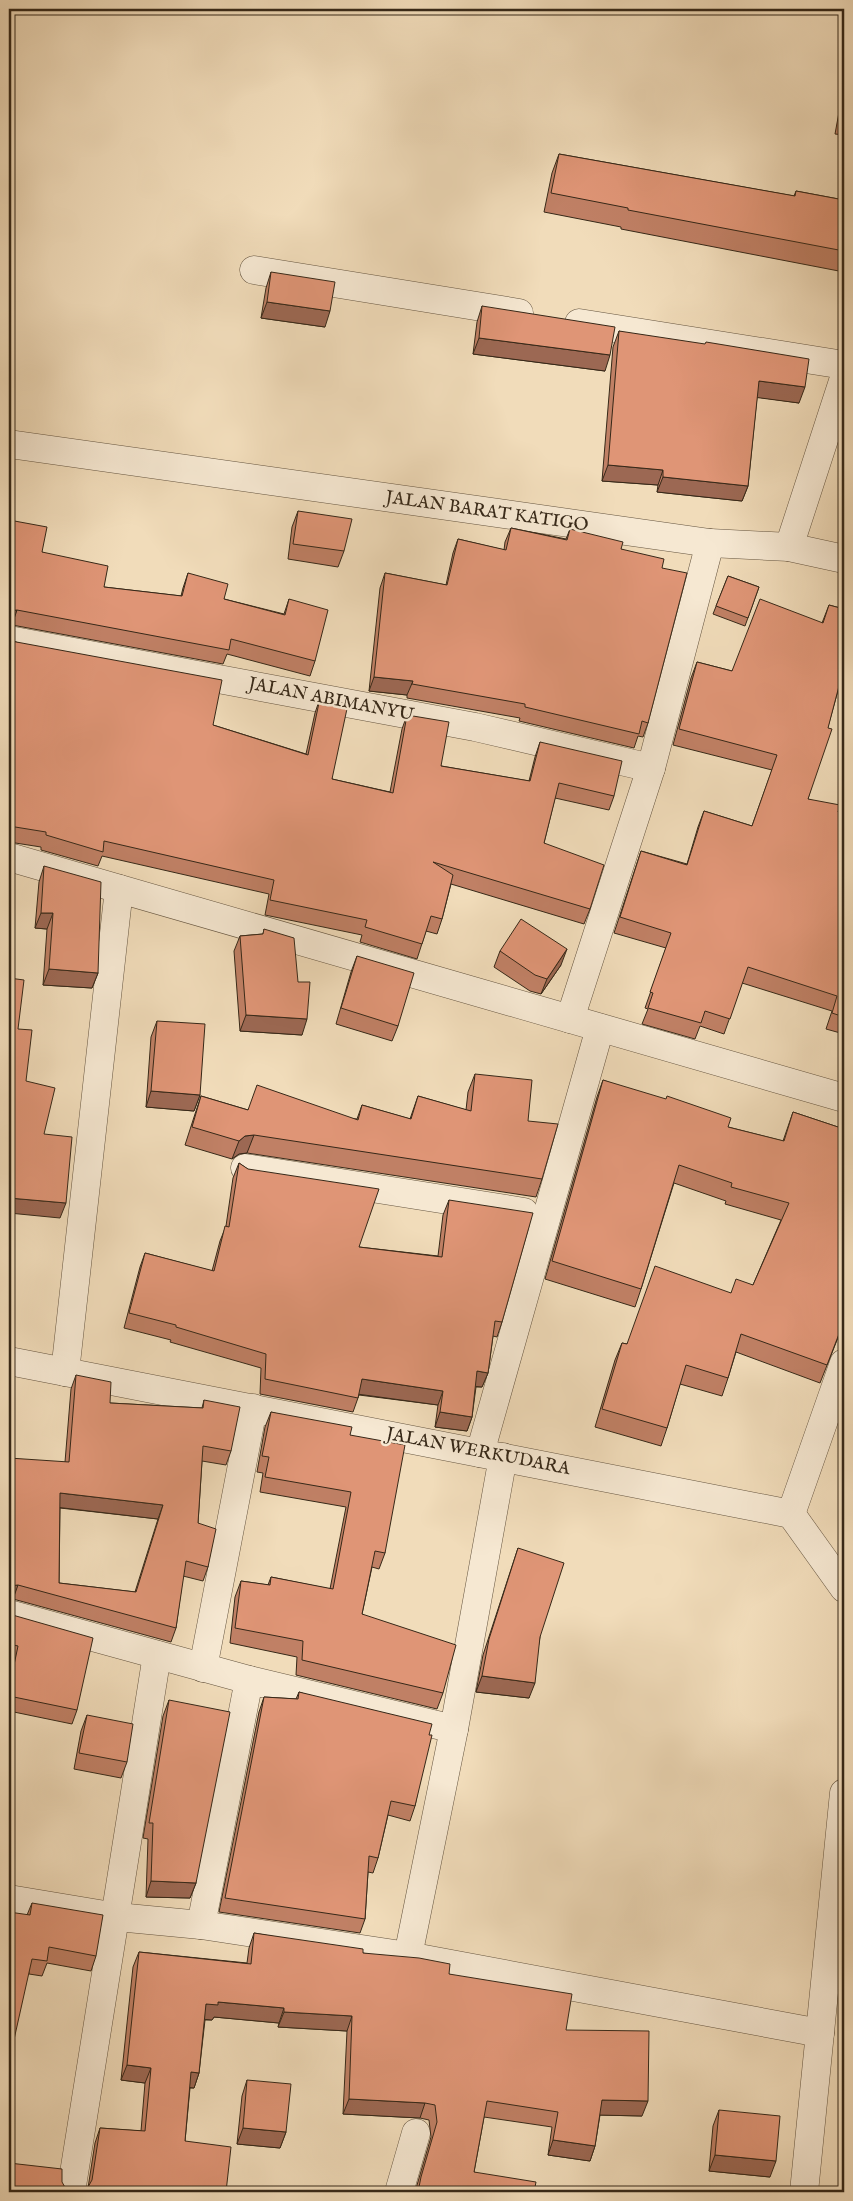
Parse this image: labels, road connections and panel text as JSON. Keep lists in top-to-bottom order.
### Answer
{
  "streets": {
    "street": ["JALAN BARAT KATIGO", "JALAN ABIMANYU", "JALAN WERKUDARA"]
  }
}
